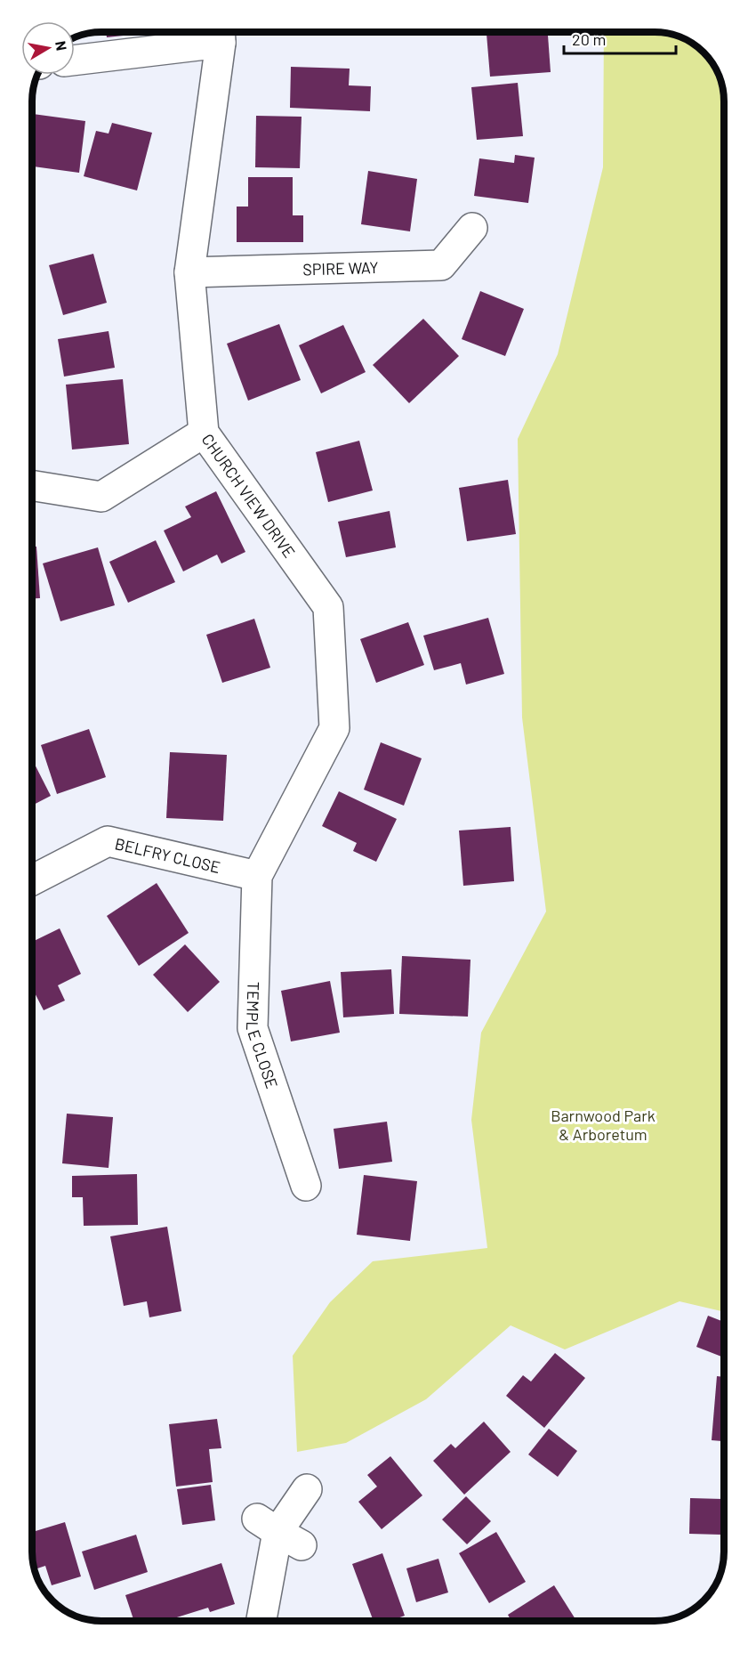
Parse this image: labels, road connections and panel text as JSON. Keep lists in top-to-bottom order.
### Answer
{
  "streets": {
    "street": [
      "SPIRE WAY",
      "CHURCH VIEW DRIVE",
      "BELFRY CLOSE",
      "TEMPLE CLOSE"
    ]
  },
  "crossings": [
    ["SPIRE WAY", "CHURCH VIEW DRIVE"],
    ["CHURCH VIEW DRIVE", "BELFRY CLOSE"],
    ["CHURCH VIEW DRIVE", "TEMPLE CLOSE"],
    ["BELFRY CLOSE", "TEMPLE CLOSE"]
  ],
  "parks": ["Barnwood Park & Arboretum"],
  "scale_bar": "20 m",
  "north": "right"
}
